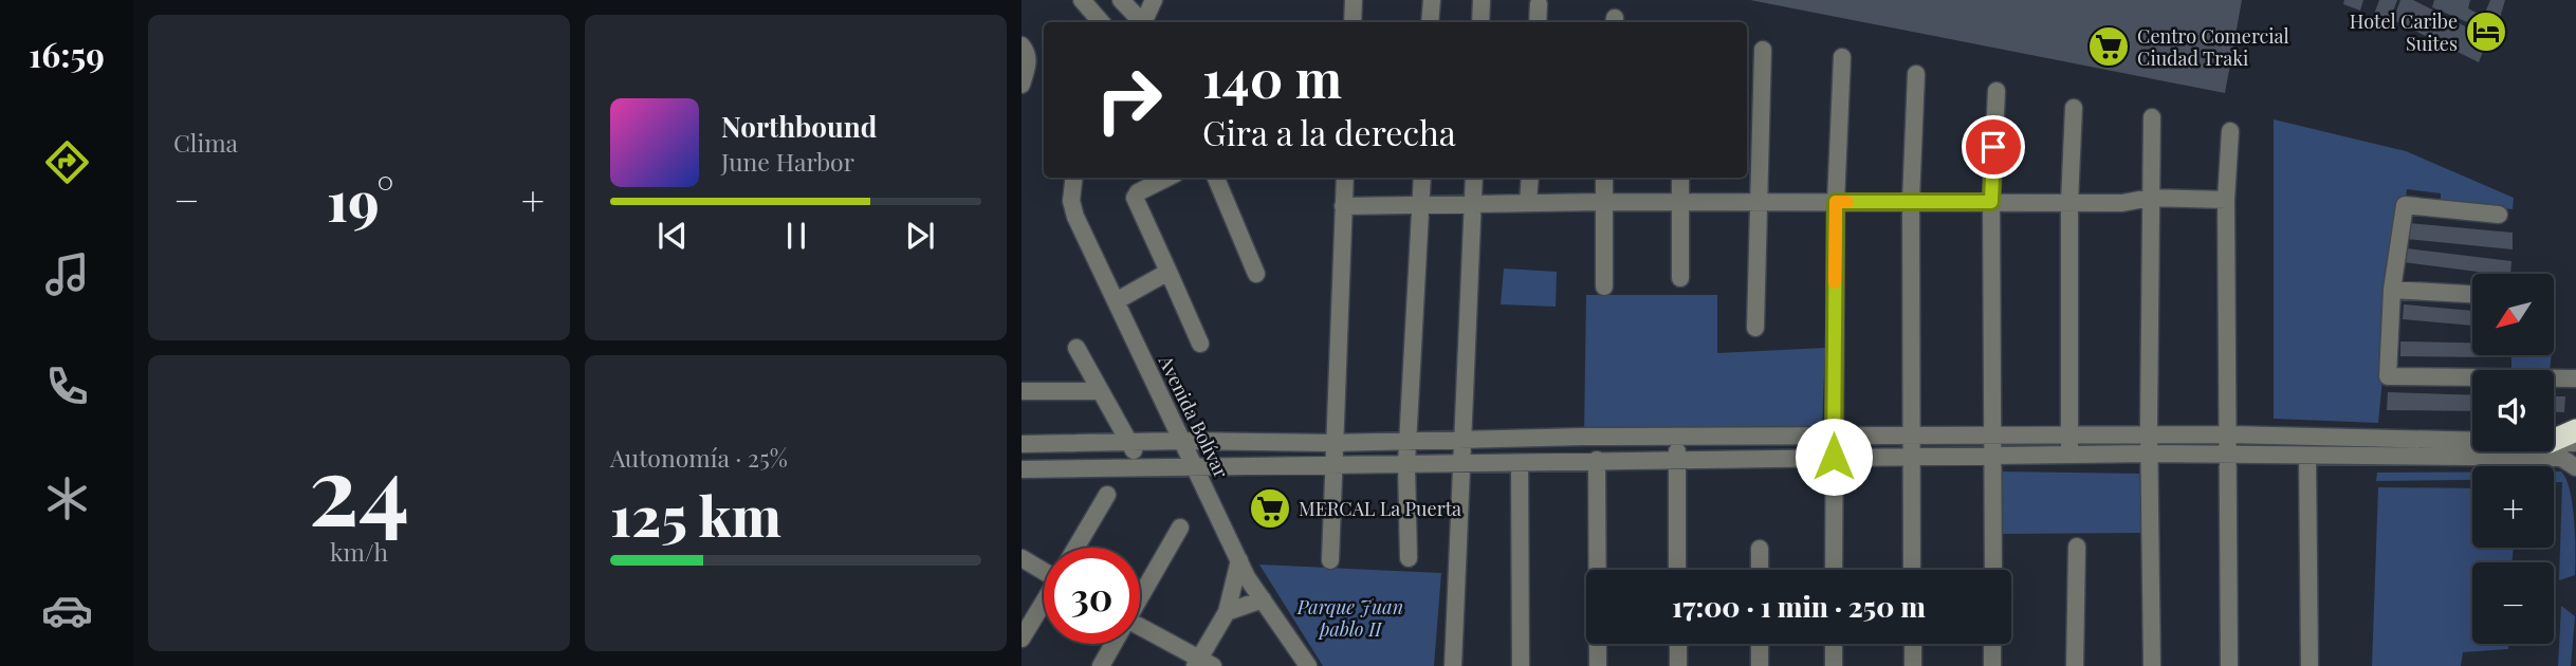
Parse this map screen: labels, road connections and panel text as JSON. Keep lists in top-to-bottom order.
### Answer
{
  "streets": {
    "street": ["Avenida Bolívar"]
  },
  "parks": ["Parque Juan pablo II"],
  "places": {
    "hotel": ["Hotel Caribe Suites"],
    "supermarket": ["Centro Comercial Ciudad Traki", "MERCAL La Puerta"]
  },
  "north": "bottom left",
  "page": {
    "tabs": "16:59",
    "tile": [
      "Clima",
      ["24", "km/h"],
      ["Autonomía · 25%", "125 km"]
    ],
    "turn": ["140 m", "Gira a la derecha"],
    "song": ["Northbound", "June Harbor"],
    "heat": ["−", "19°", "+"],
    "map_buttons": ["+", "−"],
    "limit": "30",
    "trip": "17:00 · 1 min · 250 m"
  }
}
